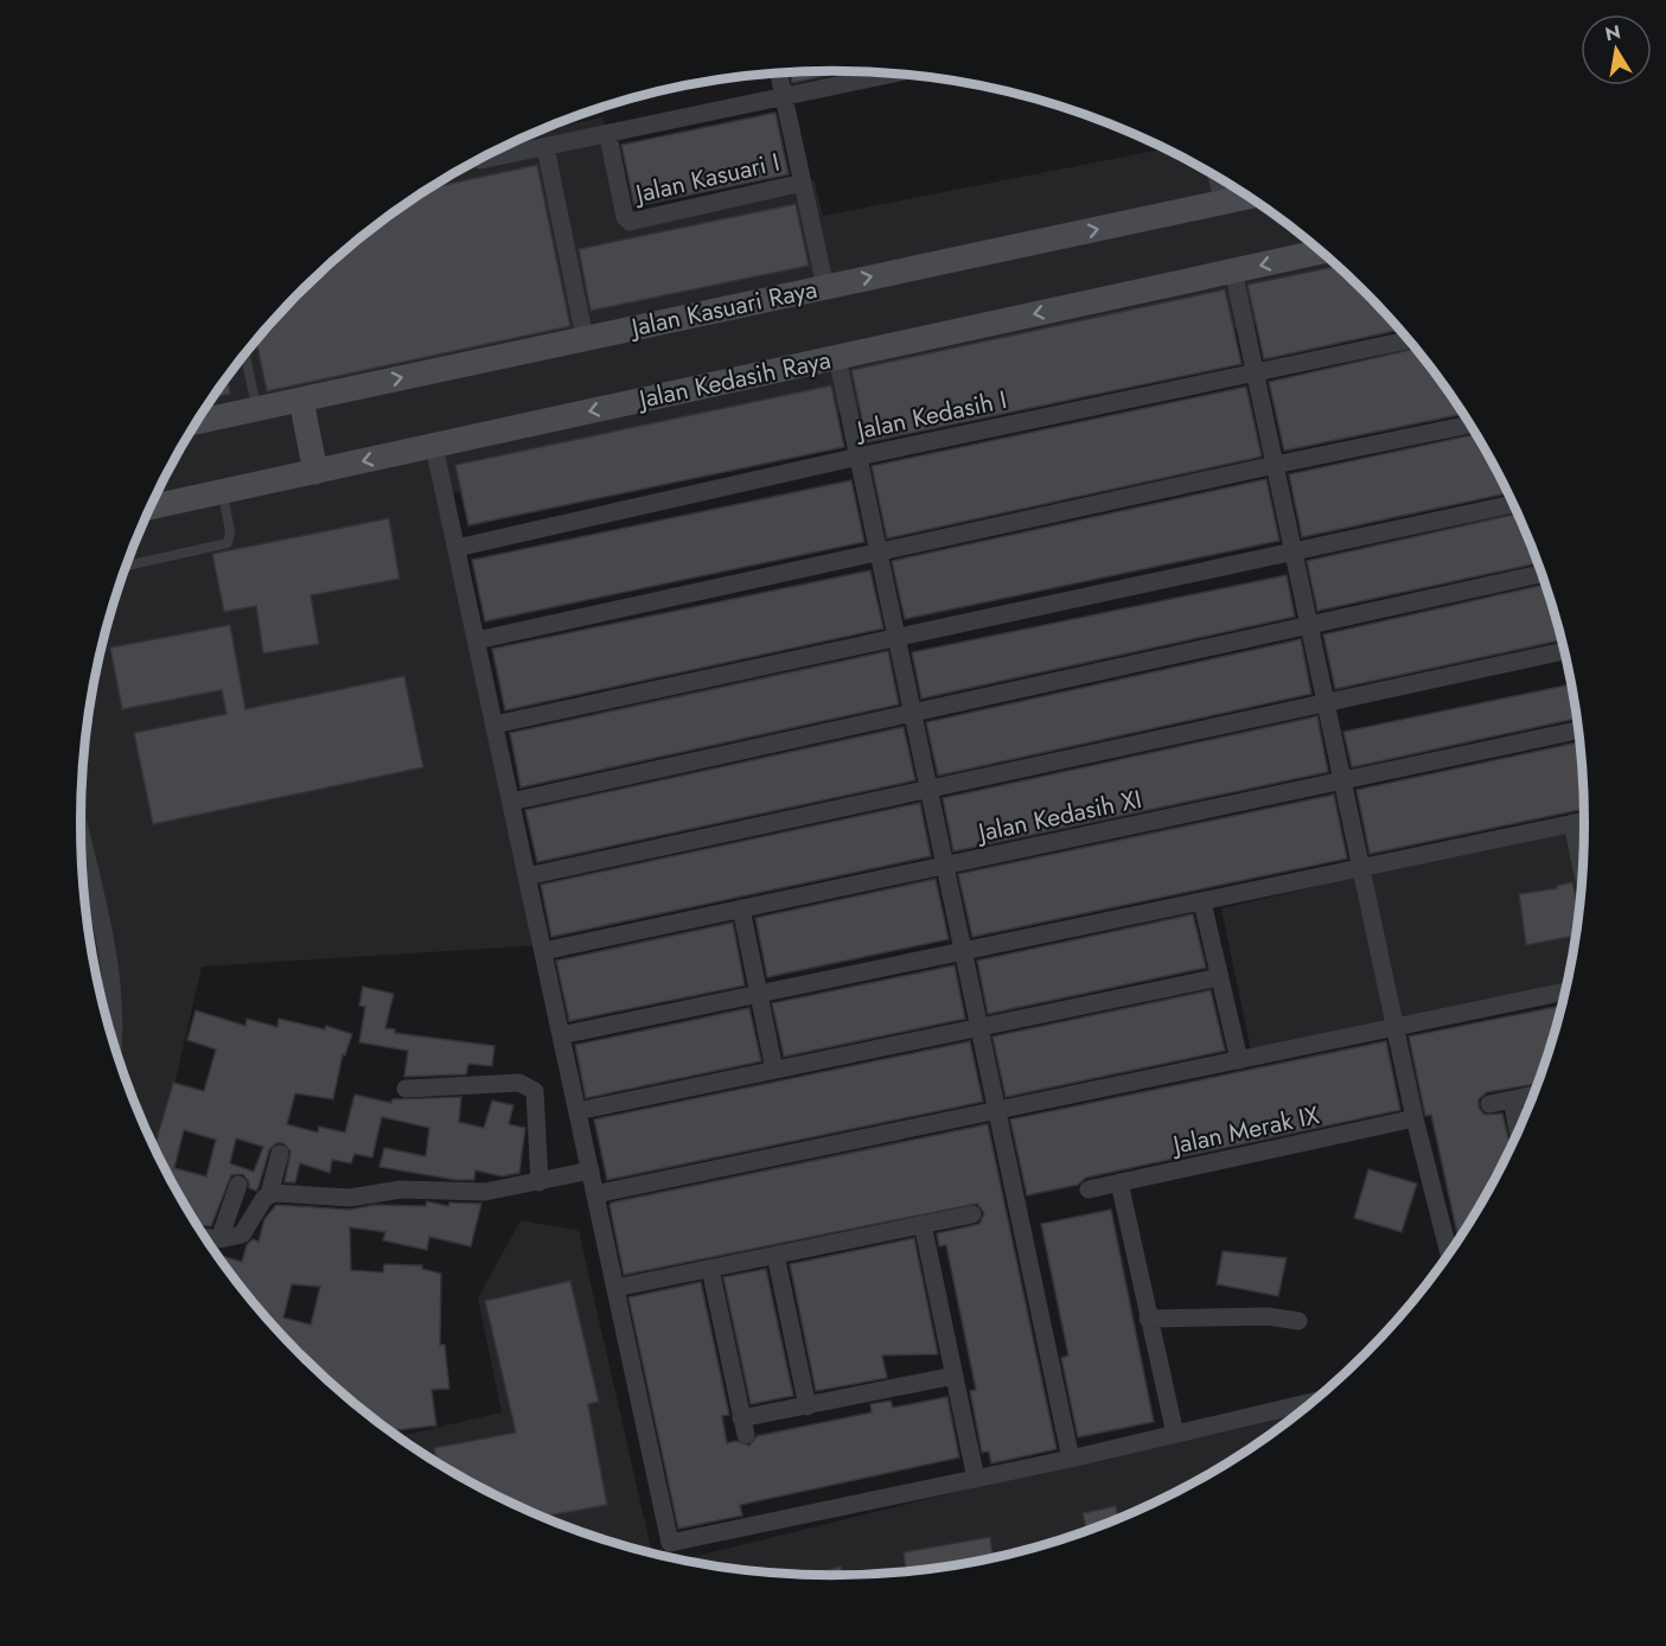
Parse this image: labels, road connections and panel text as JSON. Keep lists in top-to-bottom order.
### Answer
{
  "streets": {
    "main road": ["Jalan Kasuari Raya", "Jalan Kedasih Raya"],
    "street": [
      "Jalan Kasuari I",
      "Jalan Kedasih I",
      "Jalan Kedasih XI",
      "Jalan Merak IX"
    ]
  },
  "one_way": ["Jalan Kasuari Raya", "Jalan Kedasih Raya"],
  "north": "top"
}
